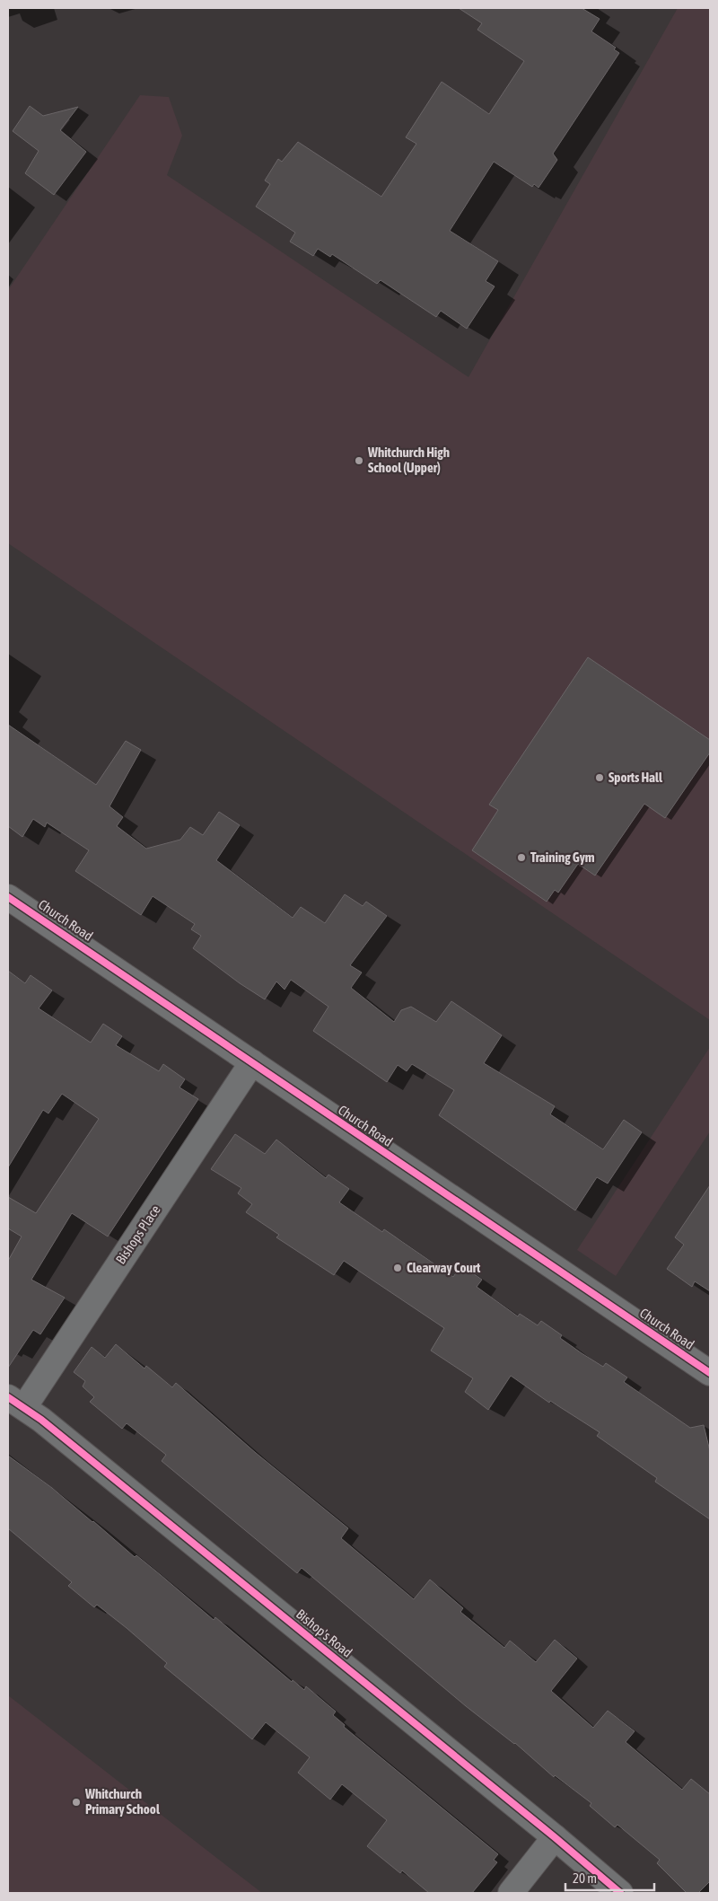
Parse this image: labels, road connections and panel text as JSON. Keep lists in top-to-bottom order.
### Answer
{
  "streets": {
    "street": ["Church Road", "Bishops Place", "Bishop's Road"]
  },
  "crossings": [
    ["Church Road", "Bishops Place"],
    ["Bishops Place", "Bishop's Road"]
  ],
  "places": [
    "Whitchurch High School (Upper)",
    "Sports Hall",
    "Training Gym",
    "Clearway Court",
    "Whitchurch Primary School"
  ],
  "scale_bar": "20 m"
}
